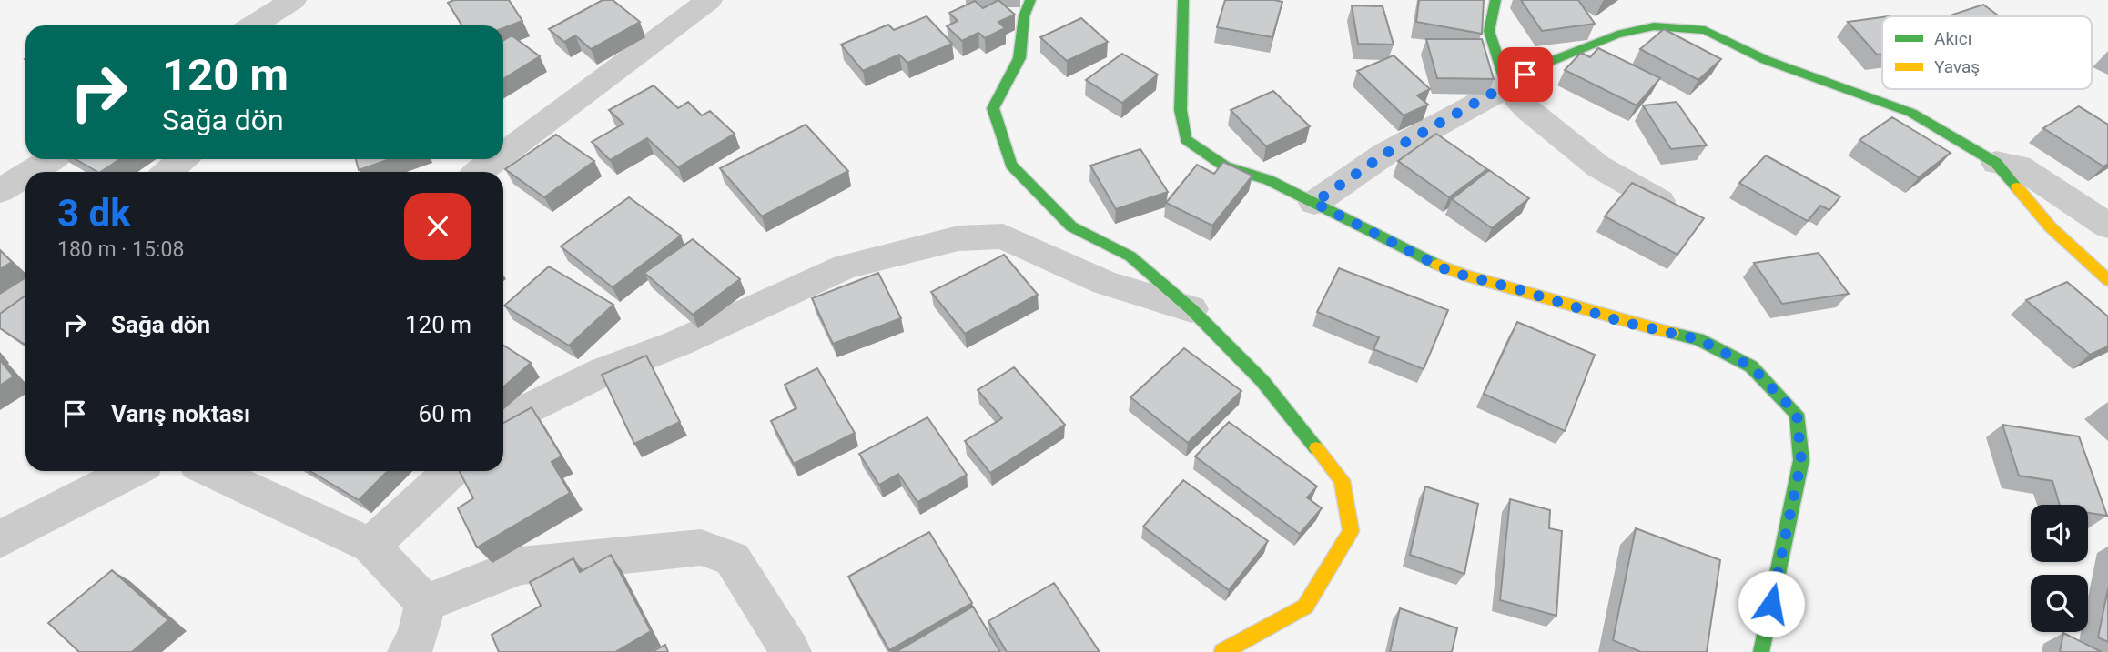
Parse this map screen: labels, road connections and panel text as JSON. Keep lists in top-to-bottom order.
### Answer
{
  "legend": ["Akıcı", "Yavaş"],
  "page": {
    "turn": ["120 m", "Sağa dön"],
    "heading": ["3 dk", "180 m · 15:08"],
    "list": [
      {
        "name": "Sağa dön",
        "value": "120 m"
      },
      {
        "name": "Varış noktası",
        "value": "60 m"
      }
    ]
  }
}
